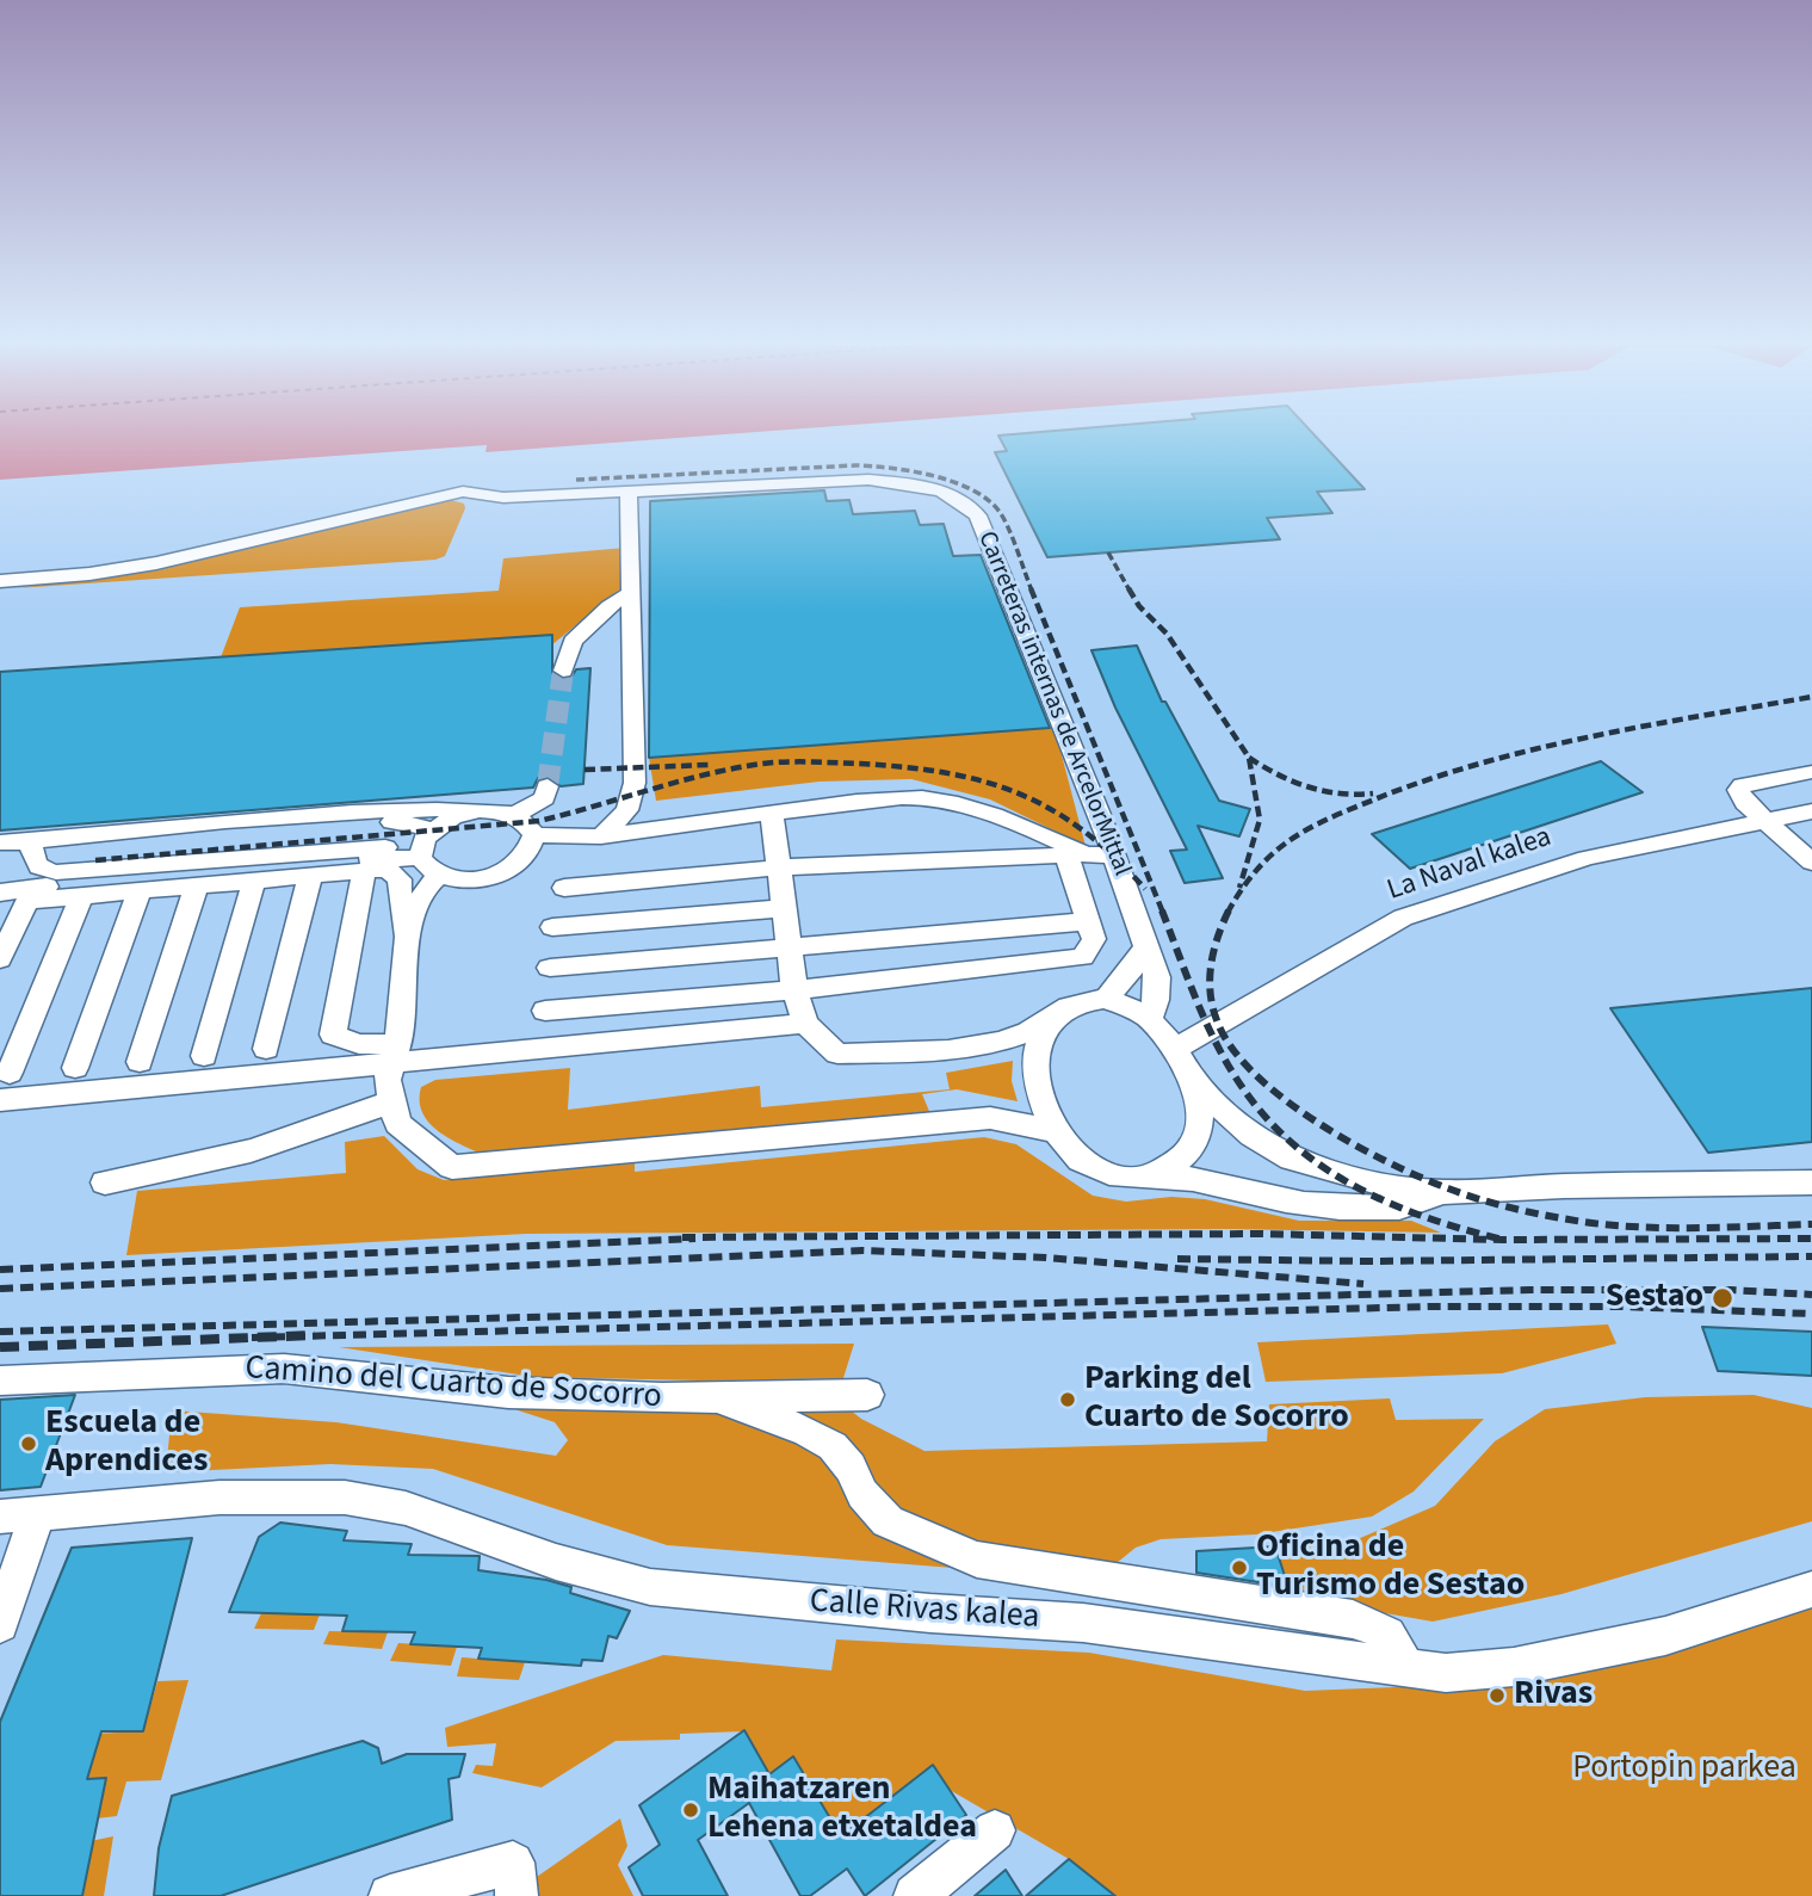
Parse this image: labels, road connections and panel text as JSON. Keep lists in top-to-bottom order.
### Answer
{
  "streets": {
    "street": [
      "Carreteras internas de ArcelorMittal",
      "La Naval kalea",
      "Camino del Cuarto de Socorro",
      "Calle Rivas kalea"
    ]
  },
  "crossings": [
    ["Carreteras internas de ArcelorMittal", "La Naval kalea"]
  ],
  "parks": ["Portopin parkea"],
  "places": [
    "Sestao",
    "Parking del Cuarto de Socorro",
    "Escuela de Aprendices",
    "Oficina de Turismo de Sestao",
    "Rivas",
    "Maihatzaren Lehena etxetaldea"
  ]
}
